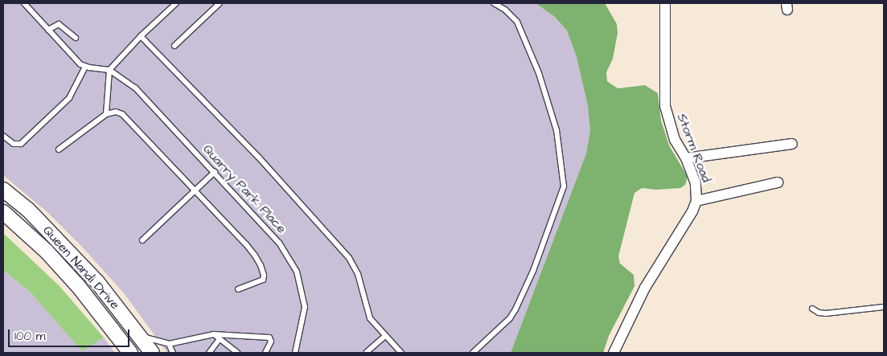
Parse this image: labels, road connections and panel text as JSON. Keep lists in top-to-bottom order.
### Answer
{
  "streets": {
    "main road": ["Queen Nandi Drive"],
    "street": ["Storm Road"],
    "lane": ["Quarry Park Place"]
  },
  "scale_bar": "100 m"
}
